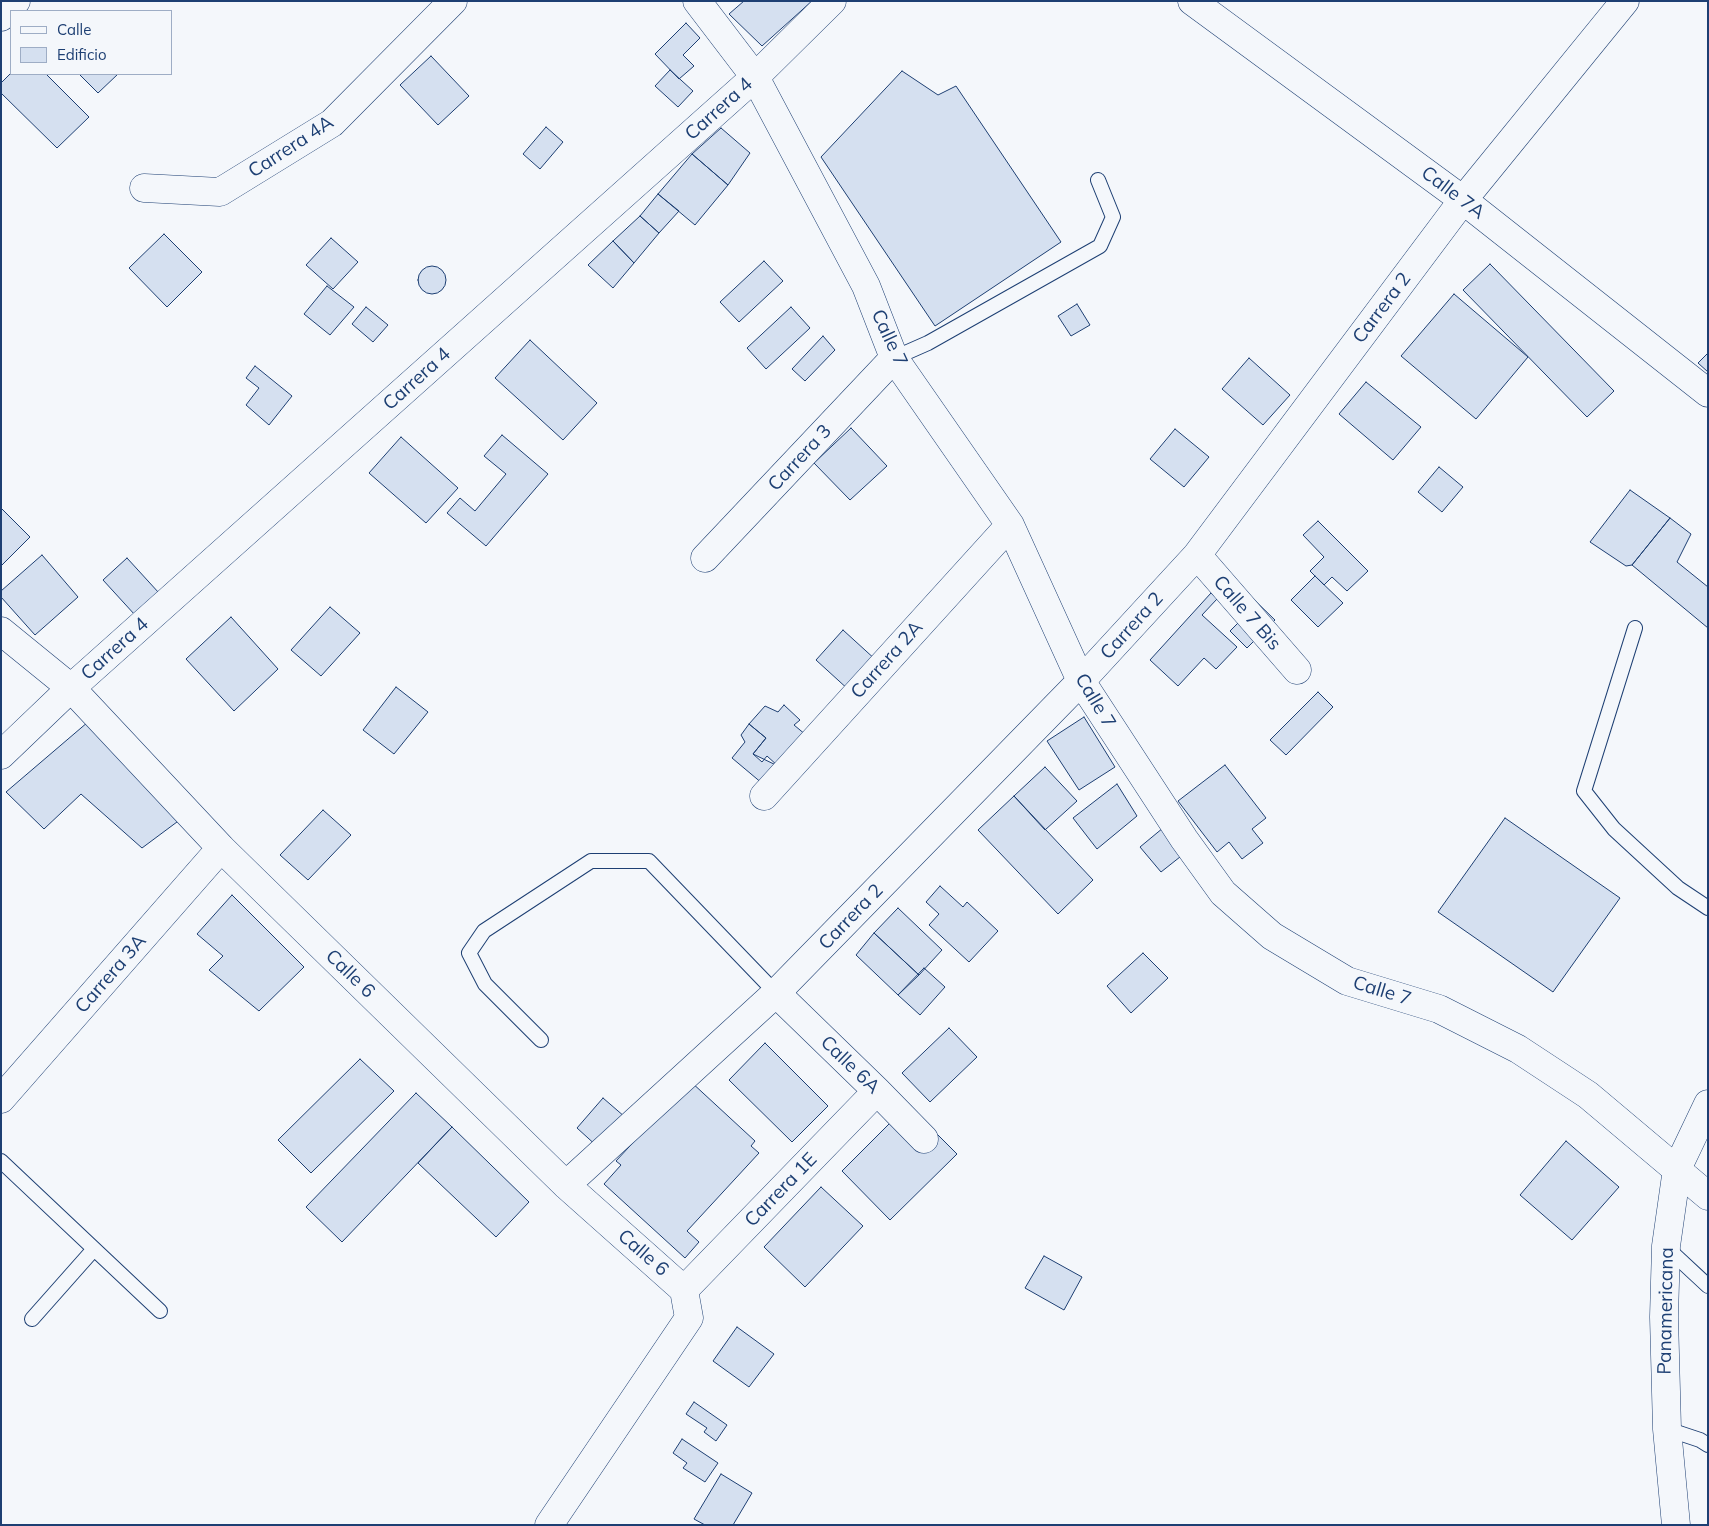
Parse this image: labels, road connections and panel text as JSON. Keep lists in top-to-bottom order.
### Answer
{
  "streets": {
    "street": [
      "Carrera 4",
      "Carrera 4A",
      "Calle 7A",
      "Carrera 2",
      "Calle 7",
      "Carrera 3",
      "Calle 7 Bis",
      "Carrera 2A",
      "Carrera 3A",
      "Calle 6",
      "Calle 6A",
      "Carrera 1E",
      "Panamericana"
    ]
  },
  "crossings": [
    ["Carrera 4", "Calle 7"],
    ["Carrera 4", "Calle 6"],
    ["Calle 7A", "Carrera 2"],
    ["Carrera 2", "Calle 7"],
    ["Carrera 2", "Calle 7 Bis"],
    ["Carrera 2", "Calle 6"],
    ["Carrera 2", "Calle 6A"],
    ["Calle 7", "Carrera 3"],
    ["Calle 7", "Carrera 2A"],
    ["Calle 7", "Panamericana"],
    ["Carrera 3A", "Calle 6"],
    ["Calle 6", "Carrera 1E"],
    ["Calle 6A", "Carrera 1E"]
  ],
  "legend": ["Calle", "Edificio"]
}
